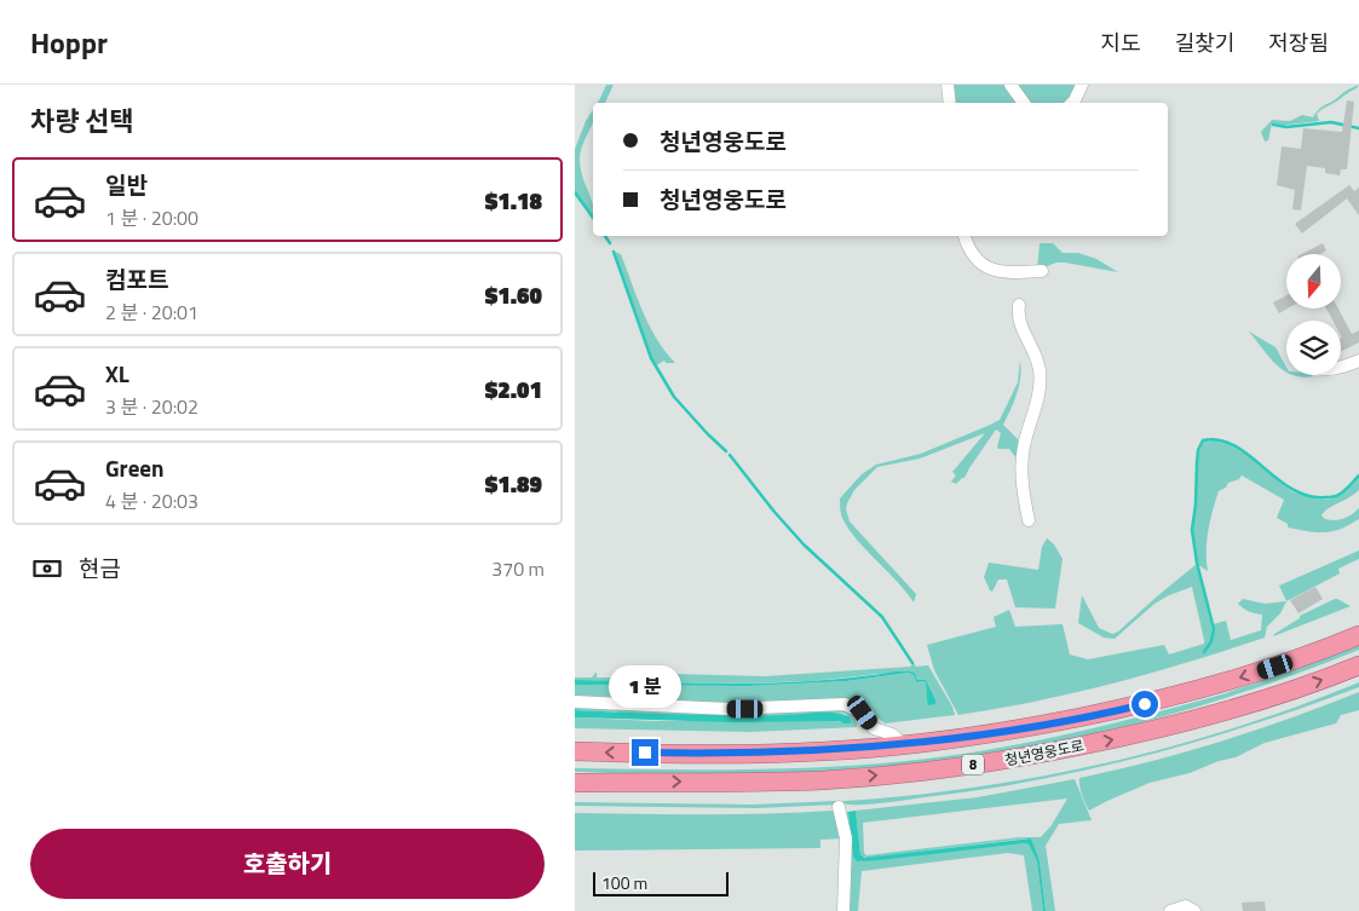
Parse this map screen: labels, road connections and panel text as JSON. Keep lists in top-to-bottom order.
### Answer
{
  "streets": {
    "highway": ["청년영웅도로", "8"]
  },
  "scale_bar": "100 m",
  "north": "bottom",
  "page": {
    "header": "Hoppr",
    "nav": ["지도", "길찾기", "저장됨"],
    "heading": "차량 선택",
    "banner": ["청년영웅도로", "청년영웅도로"],
    "list": [
      {
        "name": "일반",
        "note": "1 분 · 20:00",
        "value": "$1.18"
      },
      {
        "name": "컴포트",
        "note": "2 분 · 20:01",
        "value": "$1.60"
      },
      {
        "name": "XL",
        "note": "3 분 · 20:02",
        "value": "$2.01"
      },
      {
        "name": "Green",
        "note": "4 분 · 20:03",
        "value": "$1.89"
      }
    ],
    "pay": ["현금", "370 m"],
    "bubble": "1 분",
    "buttons": "호출하기",
    "scale": "100 m"
  }
}
